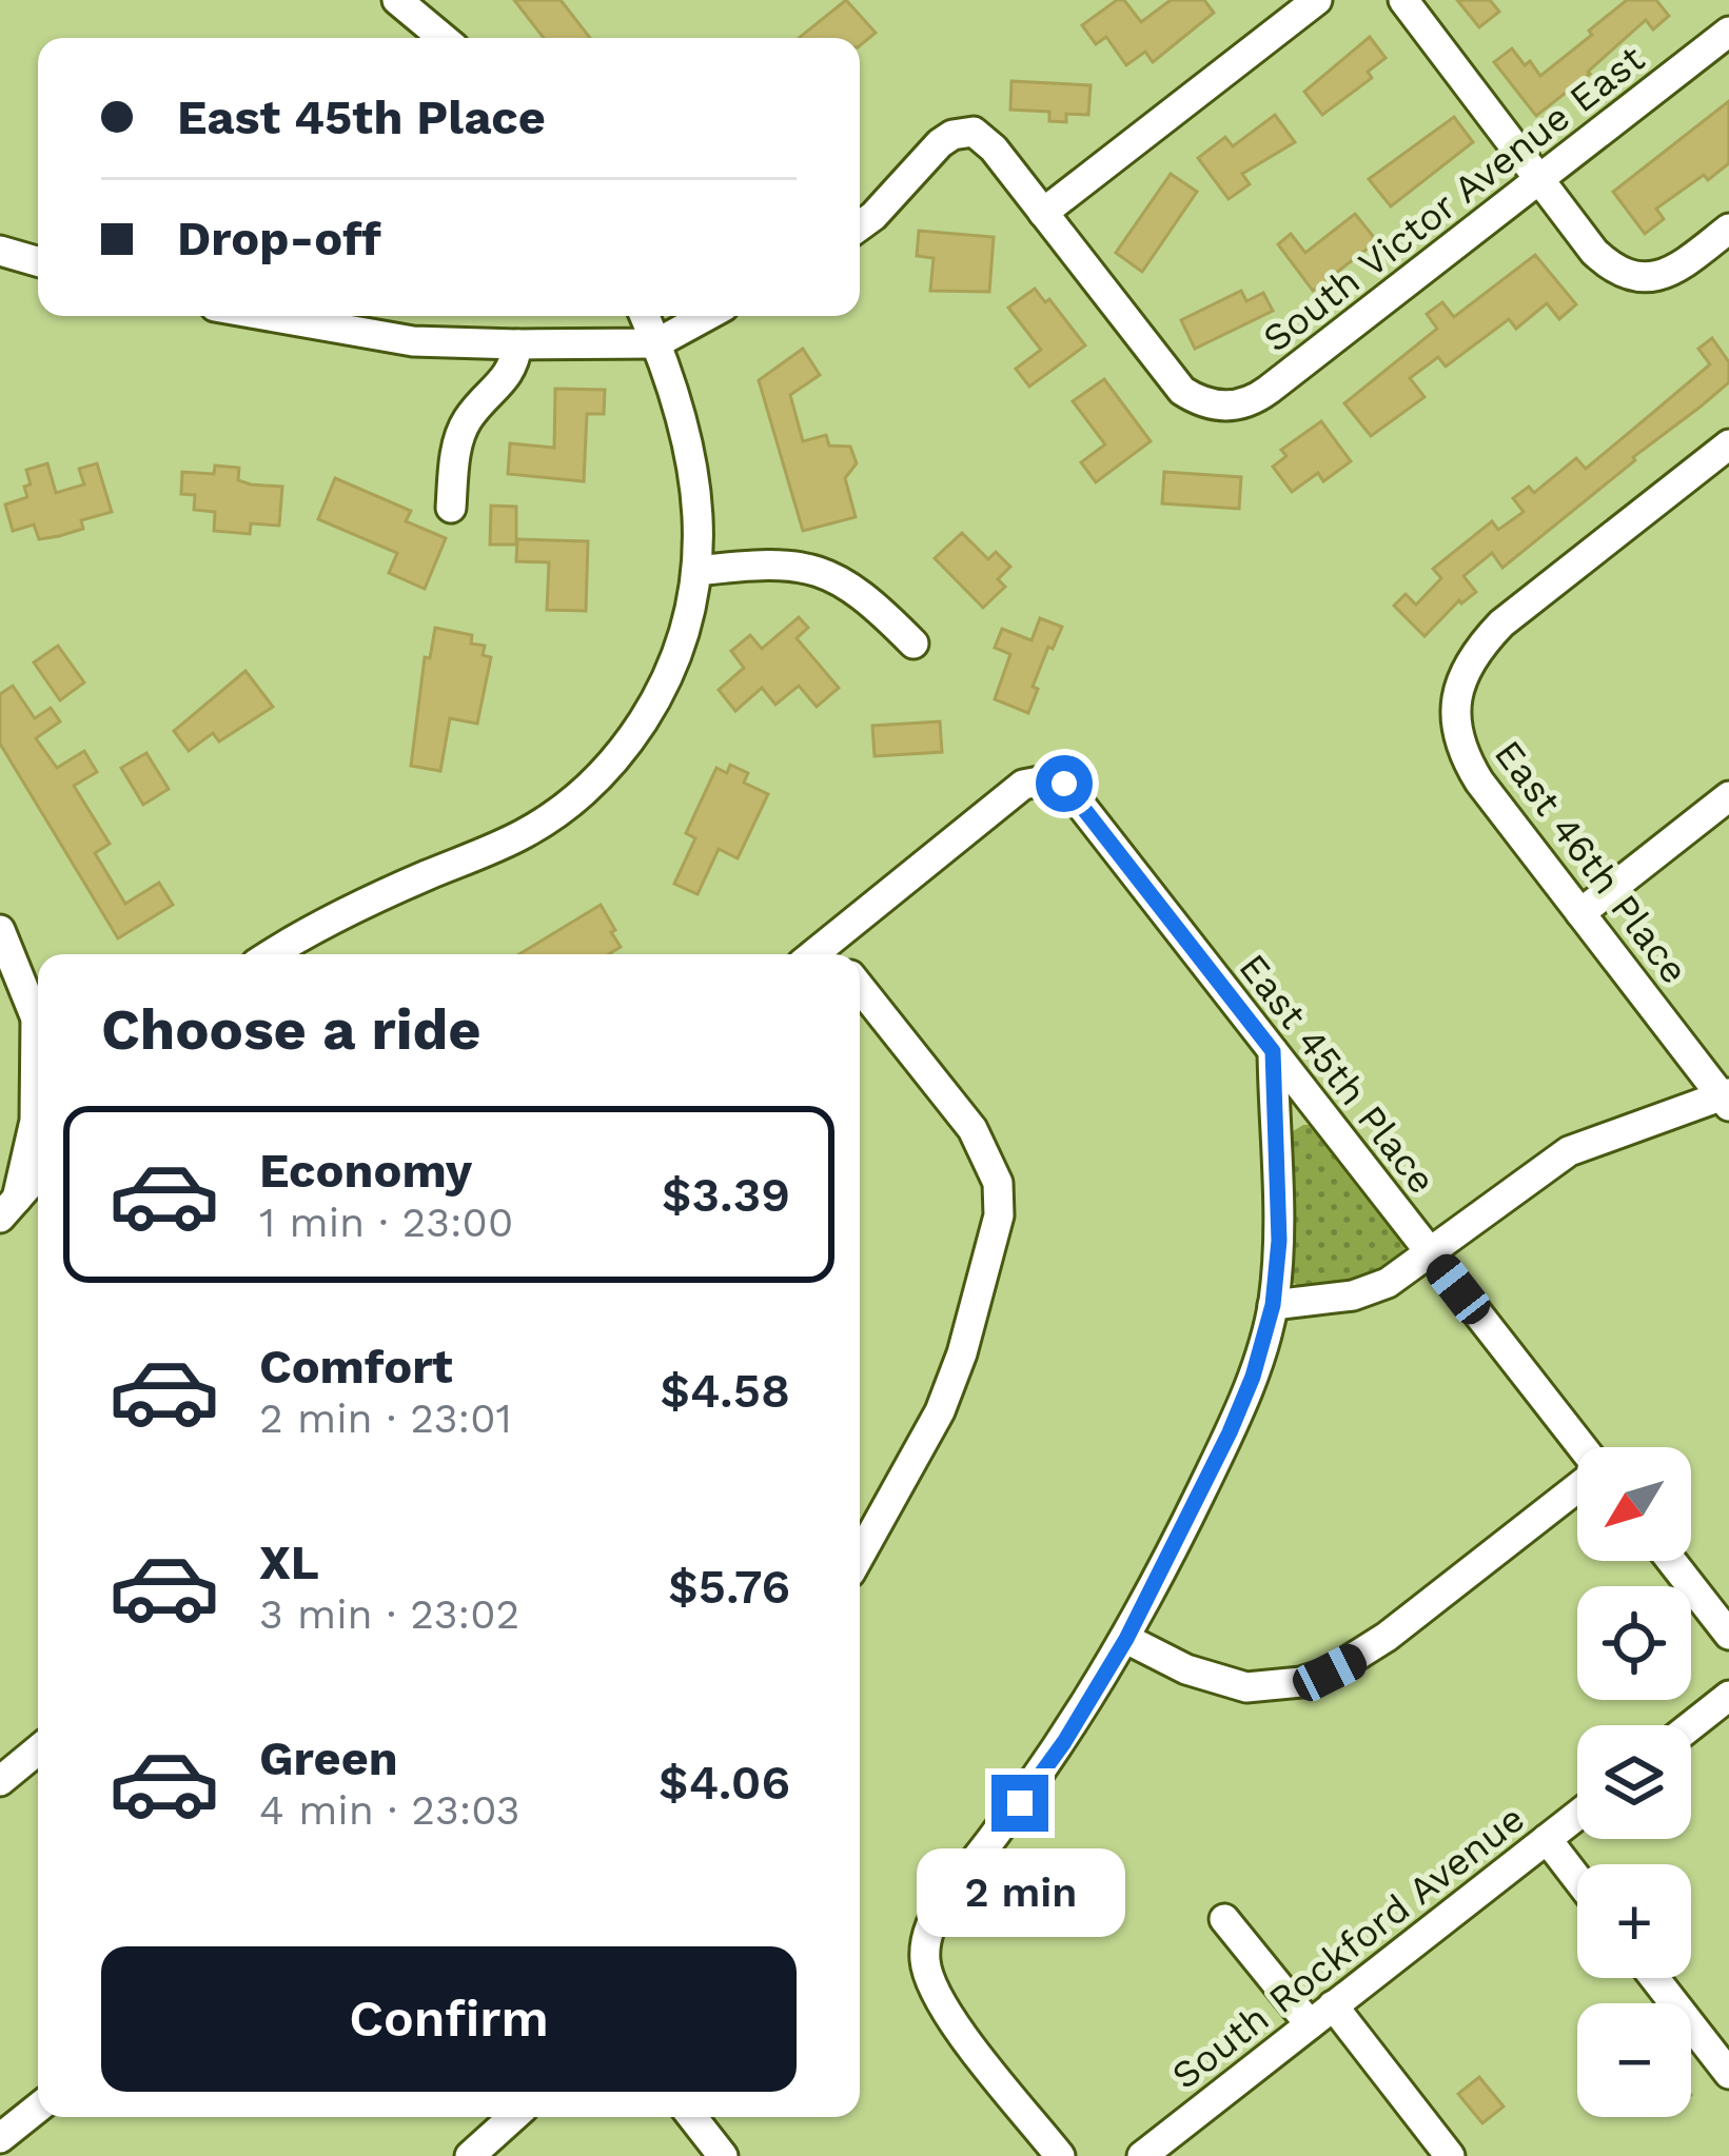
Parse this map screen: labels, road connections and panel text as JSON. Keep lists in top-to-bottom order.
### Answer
{
  "streets": {
    "street": [
      "South Victor Avenue East",
      "East 46th Place",
      "East 45th Place",
      "South Rockford Avenue"
    ]
  },
  "north": "bottom left",
  "page": {
    "banner": ["East 45th Place", "Drop-off"],
    "heading": "Choose a ride",
    "list": [
      {
        "name": "Economy",
        "note": "1 min · 23:00",
        "value": "$3.39"
      },
      {
        "name": "Comfort",
        "note": "2 min · 23:01",
        "value": "$4.58"
      },
      {
        "name": "XL",
        "note": "3 min · 23:02",
        "value": "$5.76"
      },
      {
        "name": "Green",
        "note": "4 min · 23:03",
        "value": "$4.06"
      }
    ],
    "map_buttons": ["+", "−"],
    "bubble": "2 min",
    "buttons": "Confirm"
  }
}
